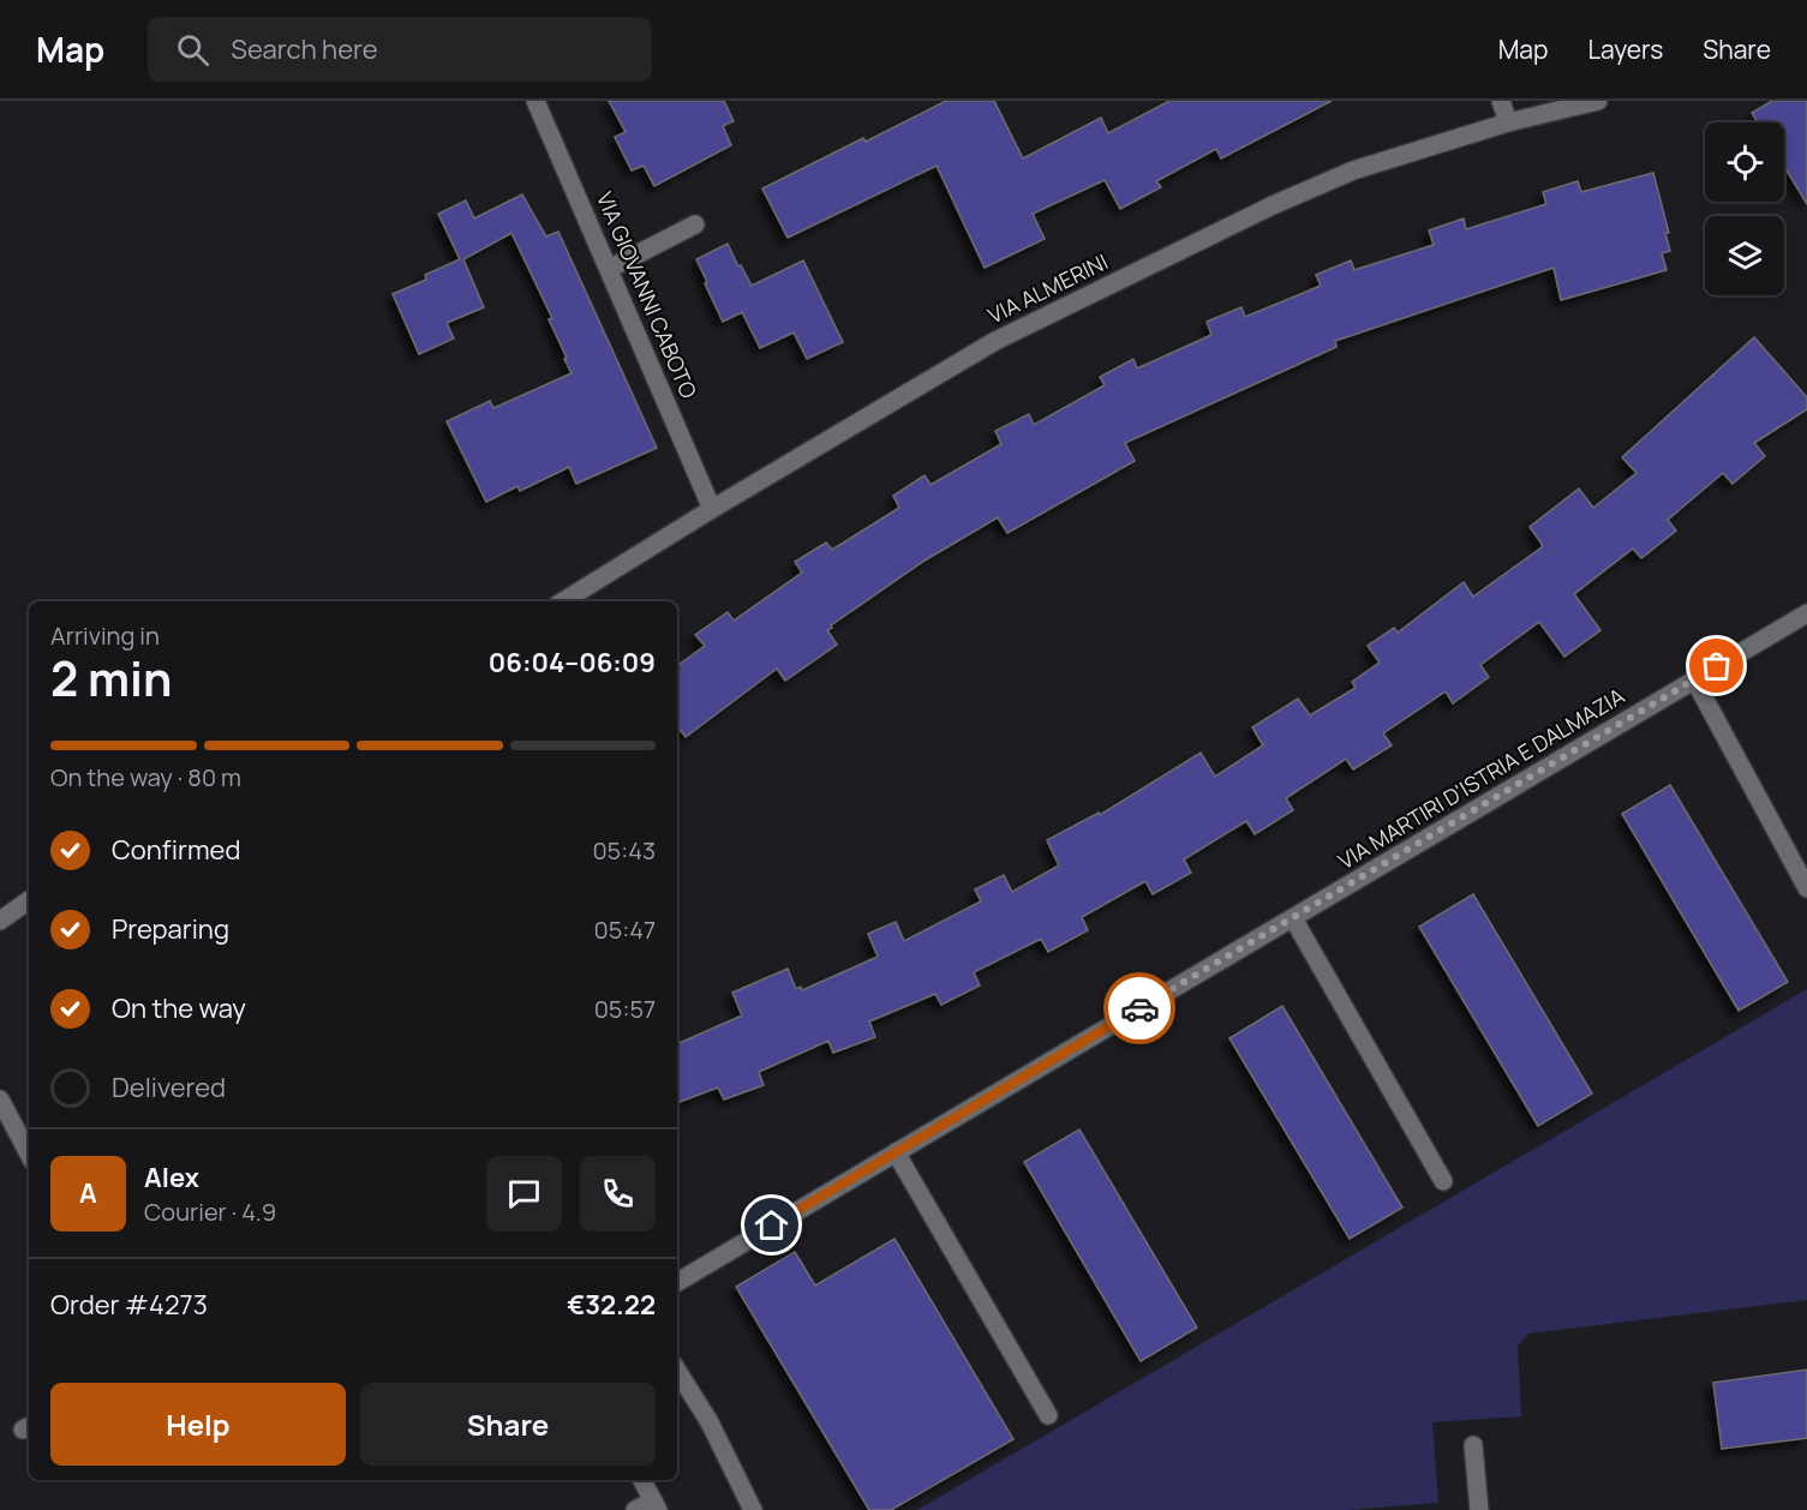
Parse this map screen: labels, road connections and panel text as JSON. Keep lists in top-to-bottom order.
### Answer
{
  "streets": {
    "street": ["VIA ALMERINI", "VIA GIOVANNI CABOTO", "VIA MARTIRI D'ISTRIA E DALMAZIA"]
  },
  "crossings": [
    ["VIA ALMERINI", "VIA GIOVANNI CABOTO"]
  ],
  "page": {
    "header": "Map",
    "search": "Search here",
    "nav": ["Map", "Layers", "Share"],
    "heading": ["2 min", "Arriving in", "06:04–06:09"],
    "panel": [
      "Alex",
      "Courier · 4.9",
      "Order #4273",
      "€32.22"
    ],
    "bar": "On the way · 80 m",
    "list": [
      ["Confirmed", "05:43"],
      ["Preparing", "05:47"],
      ["On the way", "05:57"],
      "Delivered"
    ],
    "round": "A",
    "buttons": ["Help", "Share"]
  }
}
